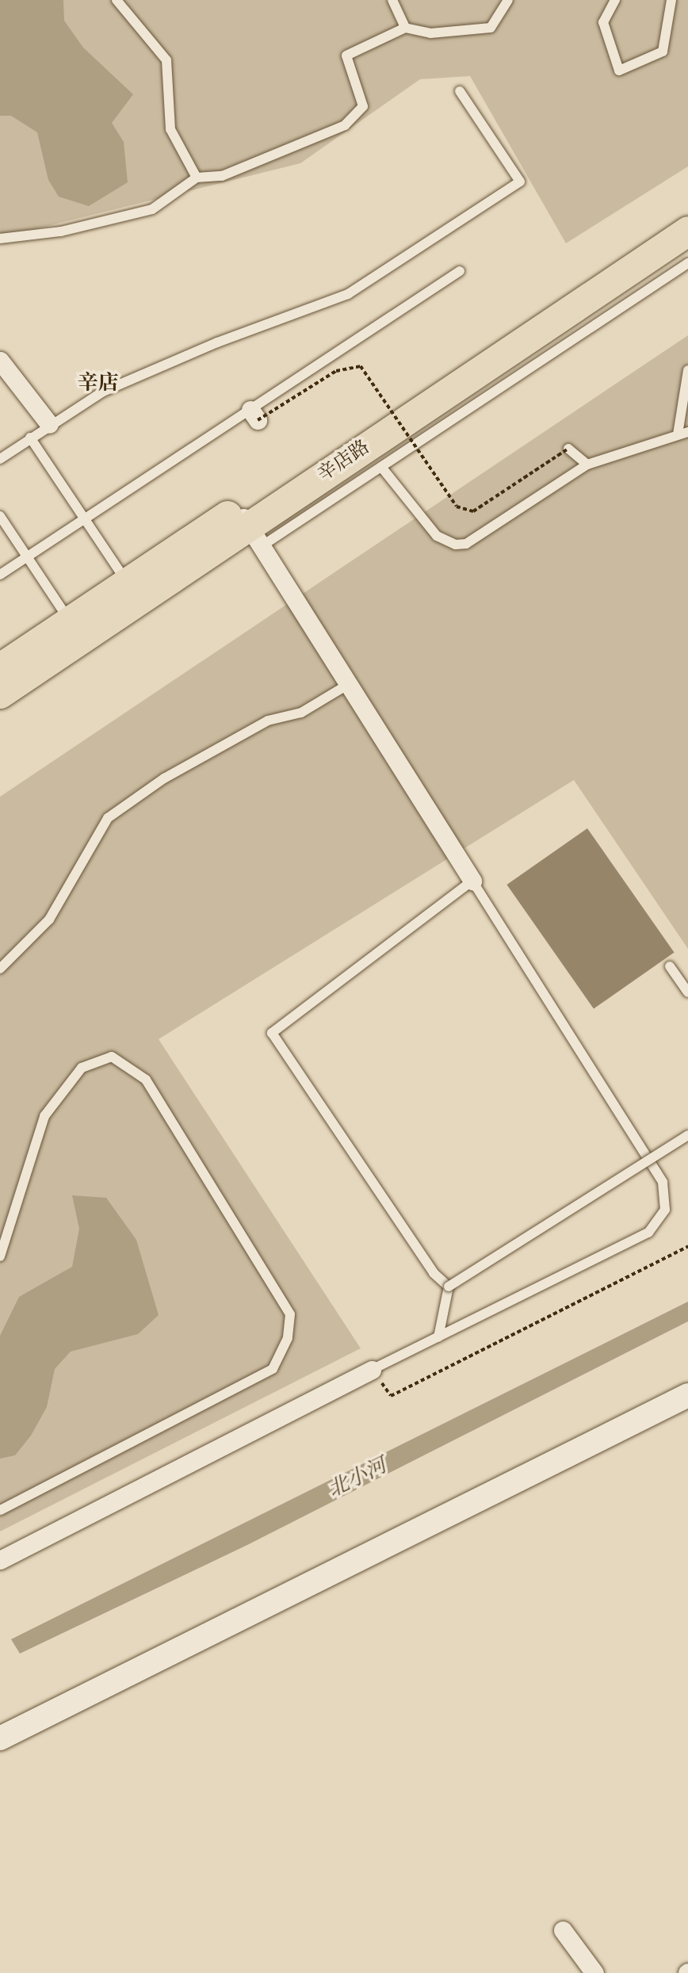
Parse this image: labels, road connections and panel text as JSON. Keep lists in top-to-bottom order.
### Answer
{
  "streets": {
    "main road": ["辛店路"]
  },
  "districts": ["辛店"],
  "water": ["北小河"]
}
